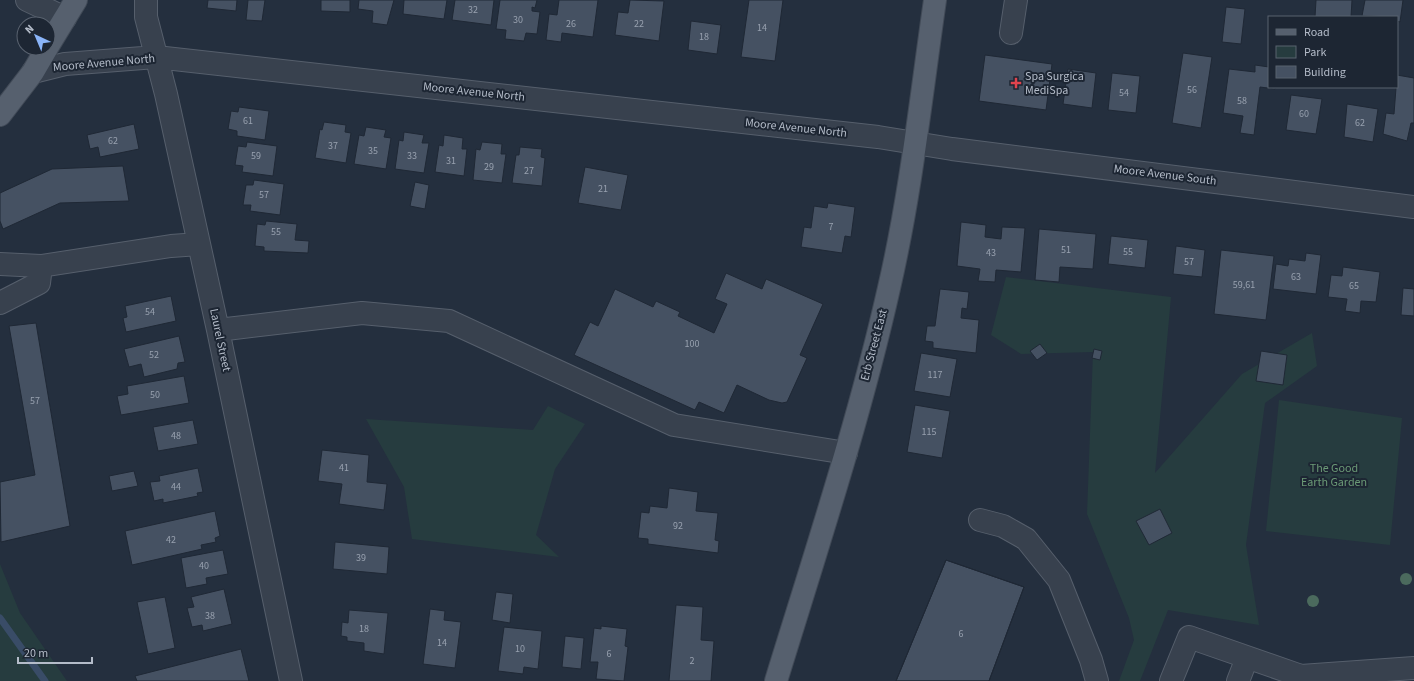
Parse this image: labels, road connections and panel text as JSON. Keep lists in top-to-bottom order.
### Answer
{
  "streets": {
    "main road": ["Erb Street East"],
    "street": ["Moore Avenue North", "Moore Avenue South", "Laurel Street"]
  },
  "crossings": [
    ["Moore Avenue North", "Moore Avenue South"],
    ["Moore Avenue North", "Laurel Street"],
    ["Moore Avenue North", "Erb Street East"],
    ["Moore Avenue South", "Erb Street East"]
  ],
  "parks": ["The Good Earth Garden"],
  "places": {
    "health": ["Spa Surgica MediSpa"]
  },
  "house_numbers": [
    "32",
    "30",
    "26",
    "22",
    "14",
    "18",
    "56",
    "54",
    "58",
    "60",
    "61",
    "62",
    "62",
    "37",
    "35",
    "59",
    "33",
    "31",
    "29",
    "27",
    "21",
    "57",
    "7",
    "55",
    "51",
    "55",
    "43",
    "57",
    "63",
    "59,61",
    "65",
    "54",
    "100",
    "52",
    "117",
    "50",
    "57",
    "115",
    "48",
    "41",
    "44",
    "92",
    "42",
    "39",
    "40",
    "38",
    "18",
    "6",
    "14",
    "10",
    "6",
    "2"
  ],
  "legend": ["Road", "Park", "Building"],
  "scale_bar": "20 m",
  "north": "top left"
}
